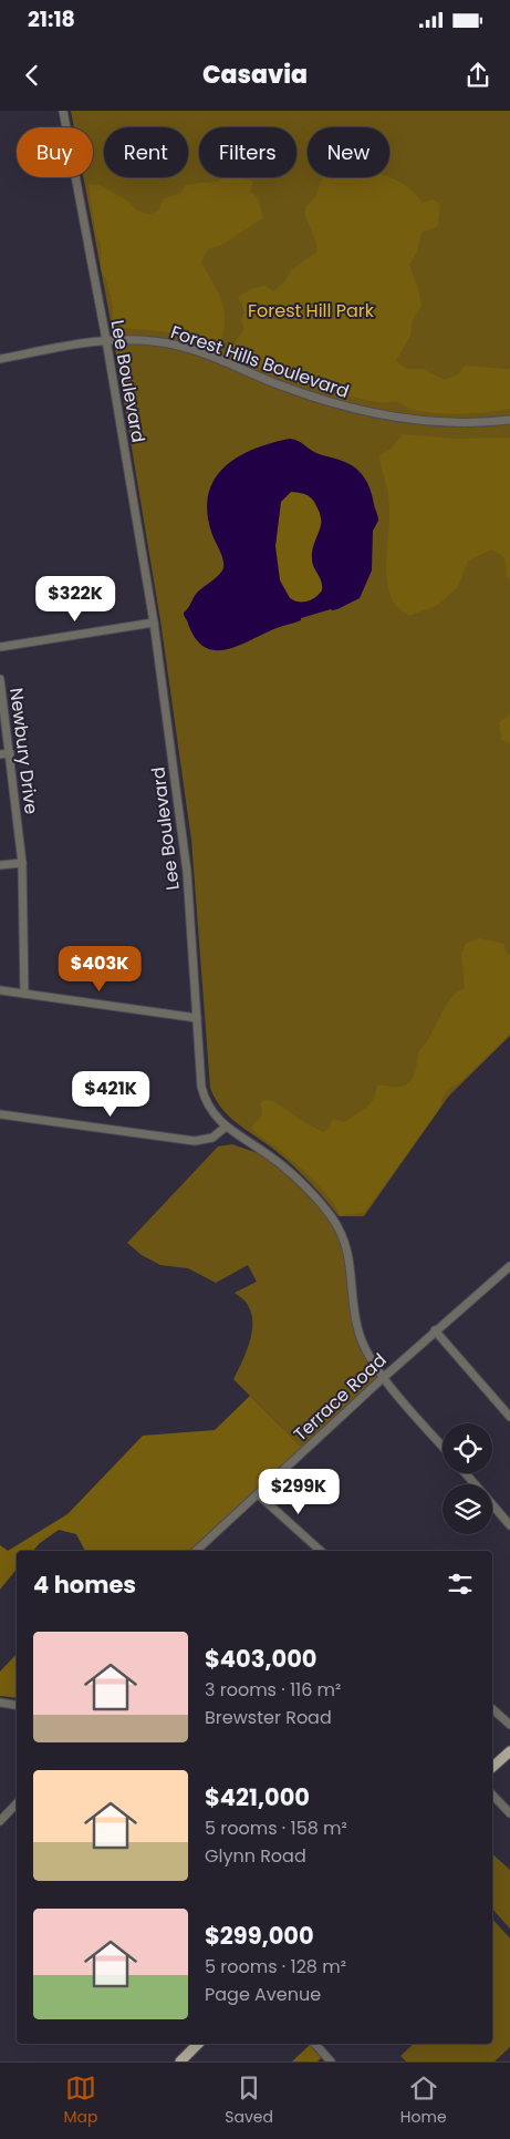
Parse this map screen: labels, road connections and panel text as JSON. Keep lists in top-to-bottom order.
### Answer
{
  "streets": {
    "street": [
      "Forest Hills Boulevard",
      "Lee Boulevard",
      "Newbury Drive",
      "Terrace Road"
    ]
  },
  "crossings": [
    ["Forest Hills Boulevard", "Lee Boulevard"],
    ["Lee Boulevard", "Terrace Road"]
  ],
  "parks": ["Forest Hill Park"],
  "page": {
    "status": "21:18",
    "header": "Casavia",
    "chip": [
      "Buy",
      "Rent",
      "Filters",
      "New"
    ],
    "price": [
      "$322K",
      "$403K",
      "$421K",
      "$299K"
    ],
    "heading": "4 homes",
    "list": [
      {
        "name": "$403,000",
        "note": "3 rooms · 116 m² · Brewster Road"
      },
      {
        "name": "$421,000",
        "note": "5 rooms · 158 m² · Glynn Road"
      },
      {
        "name": "$299,000",
        "note": "5 rooms · 128 m² · Page Avenue"
      }
    ],
    "tabs": ["Map", "Saved", "Home"]
  }
}
